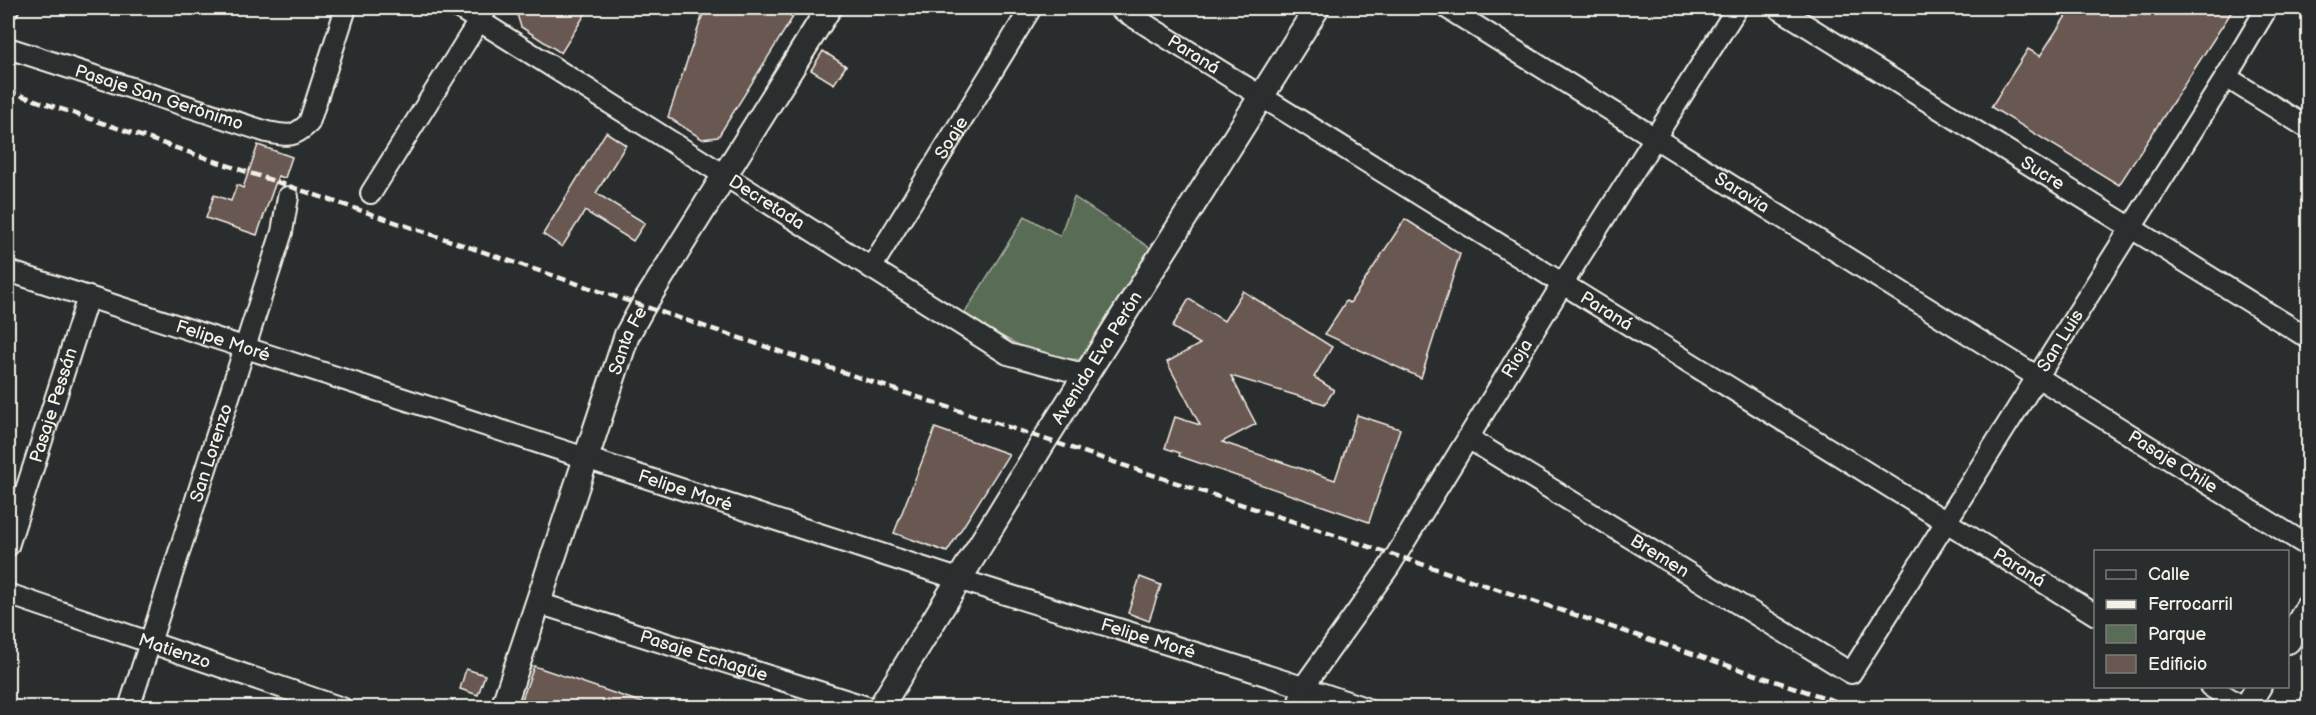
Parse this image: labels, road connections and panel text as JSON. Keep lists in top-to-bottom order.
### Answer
{
  "streets": {
    "main road": ["Santa Fe", "Avenida Eva Perón"],
    "street": [
      "Paraná",
      "Pasaje San Gerónimo",
      "Soaje",
      "Sucre",
      "Saravia",
      "Decretada",
      "Felipe Moré",
      "San Luis",
      "Rioja",
      "Pasaje Pessán",
      "San Lorenzo",
      "Pasaje Chile",
      "Bremen",
      "Matienzo",
      "Pasaje Echagüe"
    ]
  },
  "crossings": [
    ["Paraná", "San Luis"],
    ["Paraná", "Avenida Eva Perón"],
    ["Paraná", "Rioja"],
    ["Soaje", "Decretada"],
    ["Sucre", "San Luis"],
    ["Saravia", "San Luis"],
    ["Saravia", "Rioja"],
    ["Saravia", "Pasaje Chile"],
    ["Decretada", "Santa Fe"],
    ["Decretada", "Avenida Eva Perón"],
    ["Felipe Moré", "Santa Fe"],
    ["Felipe Moré", "Avenida Eva Perón"],
    ["Felipe Moré", "Rioja"],
    ["Felipe Moré", "Pasaje Pessán"],
    ["Felipe Moré", "San Lorenzo"],
    ["Santa Fe", "Pasaje Echagüe"],
    ["San Luis", "Pasaje Chile"],
    ["San Luis", "Bremen"],
    ["Rioja", "Bremen"],
    ["San Lorenzo", "Matienzo"]
  ],
  "legend": [
    "Calle",
    "Ferrocarril",
    "Parque",
    "Edificio"
  ]
}
